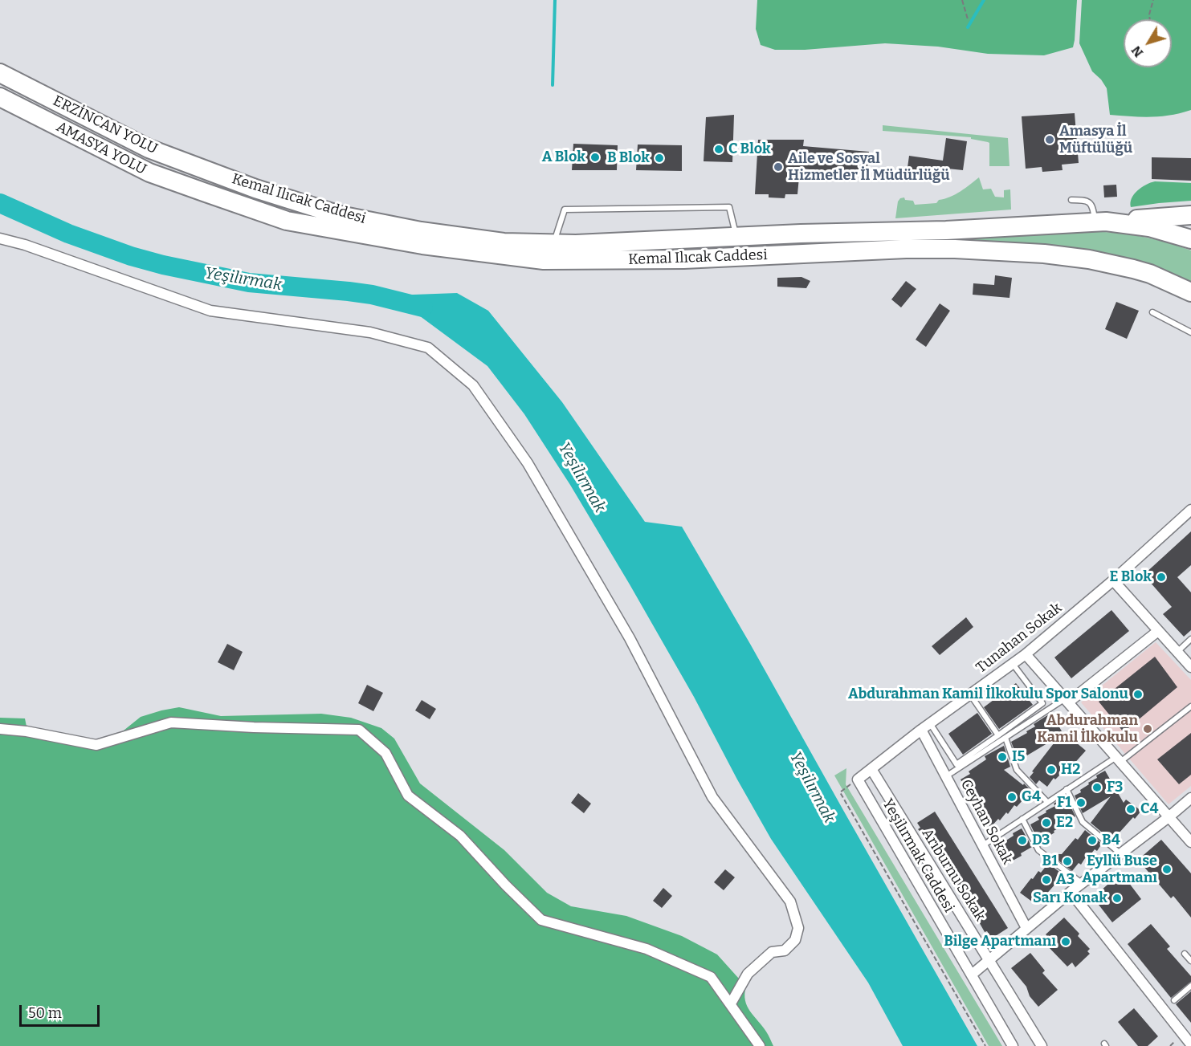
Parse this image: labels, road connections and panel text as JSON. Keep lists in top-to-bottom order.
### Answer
{
  "streets": {
    "highway": ["ERZİNCAN YOLU", "AMASYA YOLU", "Kemal Ilıcak Caddesi"],
    "street": [
      "Tunahan Sokak",
      "Ceyhan Sokak",
      "Yeşilırmak Caddesi",
      "Arıburnu Sokak"
    ]
  },
  "crossings": [
    ["ERZİNCAN YOLU", "Kemal Ilıcak Caddesi"],
    ["AMASYA YOLU", "Kemal Ilıcak Caddesi"],
    ["Tunahan Sokak", "Ceyhan Sokak"],
    ["Tunahan Sokak", "Yeşilırmak Caddesi"],
    ["Tunahan Sokak", "Arıburnu Sokak"]
  ],
  "water": ["Yeşilırmak"],
  "places": [
    "Amasya İl Müftülüğü",
    "C Blok",
    "A Blok",
    "B Blok",
    "Aile ve Sosyal Hizmetler İl Müdürlüğü",
    "E Blok",
    "Abdurahman Kamil İlkokulu Spor Salonu",
    "Abdurahman Kamil İlkokulu",
    "I5",
    "H2",
    "F3",
    "G4",
    "F1",
    "C4",
    "E2",
    "D3",
    "B4",
    "B1",
    "Eyllü Buse Apartmanı",
    "A3",
    "Sarı Konak",
    "Bilge Apartmanı"
  ],
  "scale_bar": "50 m",
  "north": "bottom left"
}
